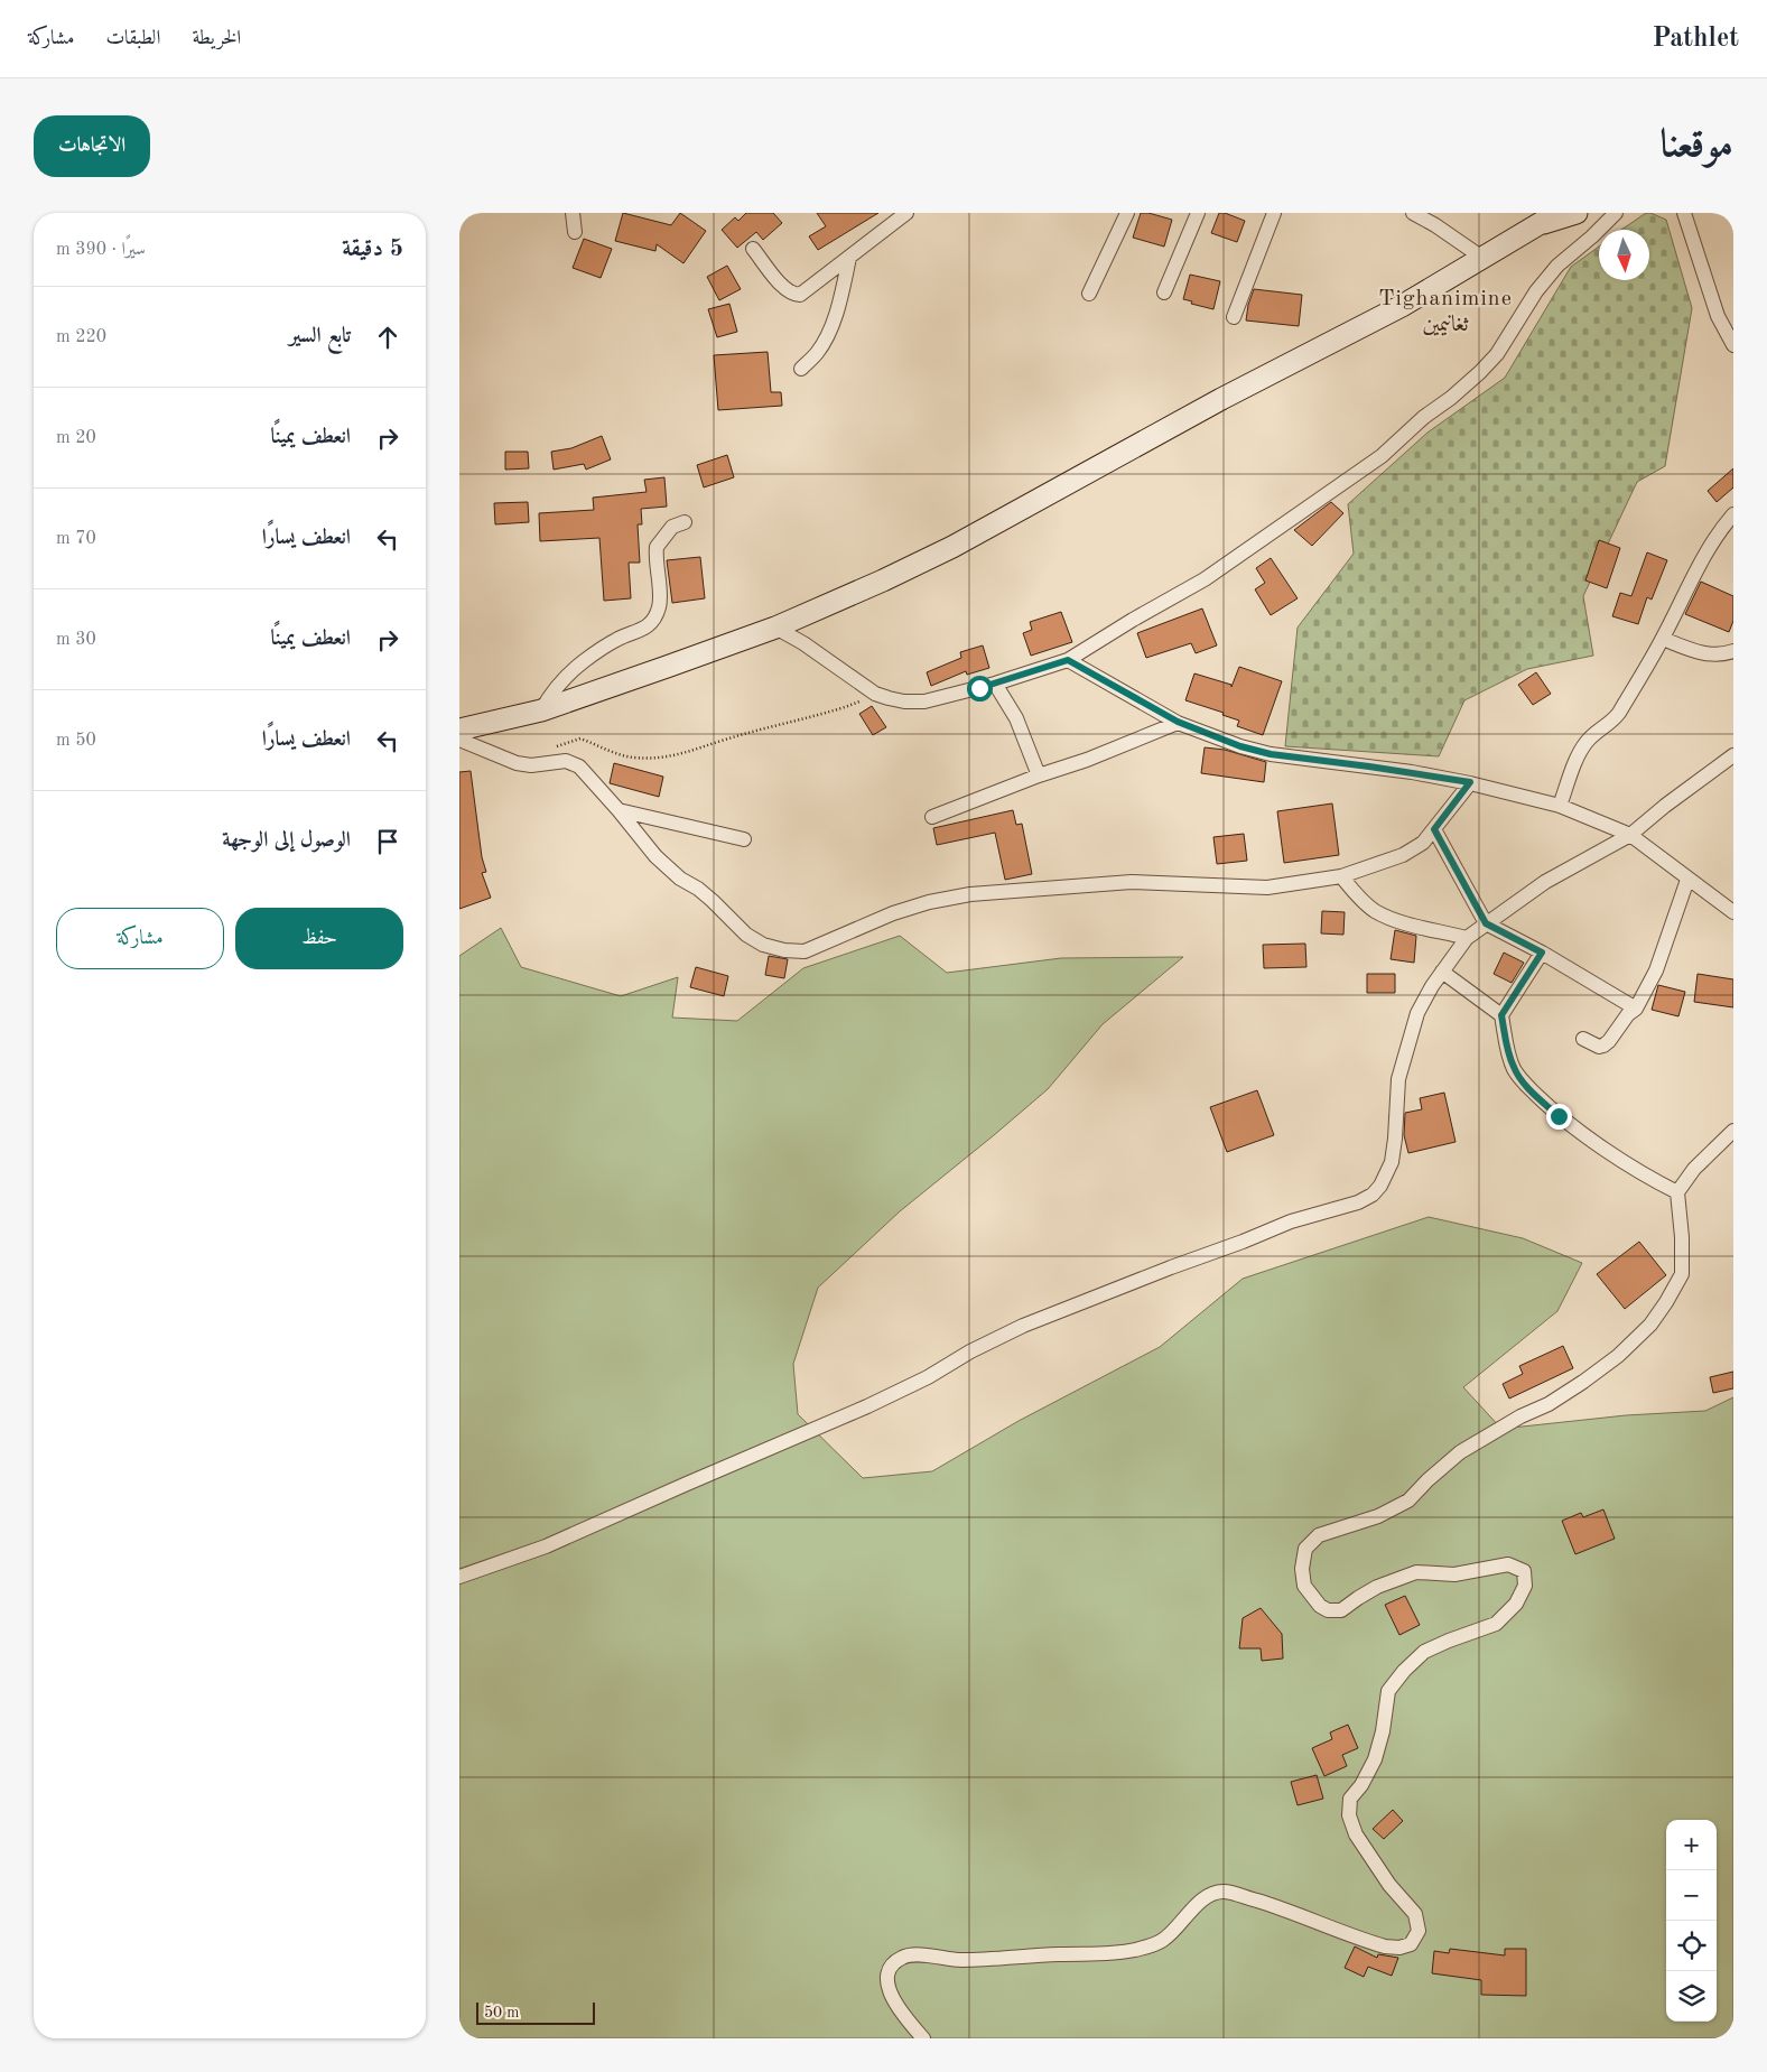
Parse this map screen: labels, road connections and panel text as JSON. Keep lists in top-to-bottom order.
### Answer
{
  "districts": ["Tighanimine ثغانيمين"],
  "scale_bar": "50 m",
  "north": "bottom",
  "page": {
    "header": "Pathlet",
    "nav": ["الخريطة", "الطبقات", "مشاركة"],
    "title": "موقعنا",
    "buttons": [
      "الاتجاهات",
      ["حفظ", "مشاركة"]
    ],
    "heading": ["5 دقيقة", "سيرًا · 390 m"],
    "list": [
      ["تابع السير", "220 m"],
      ["انعطف يمينًا", "20 m"],
      ["انعطف يسارًا", "70 m"],
      ["انعطف يمينًا", "30 m"],
      ["انعطف يسارًا", "50 m"],
      "الوصول إلى الوجهة"
    ],
    "map_buttons": ["+", "−"],
    "scale": "50 m"
  }
}
